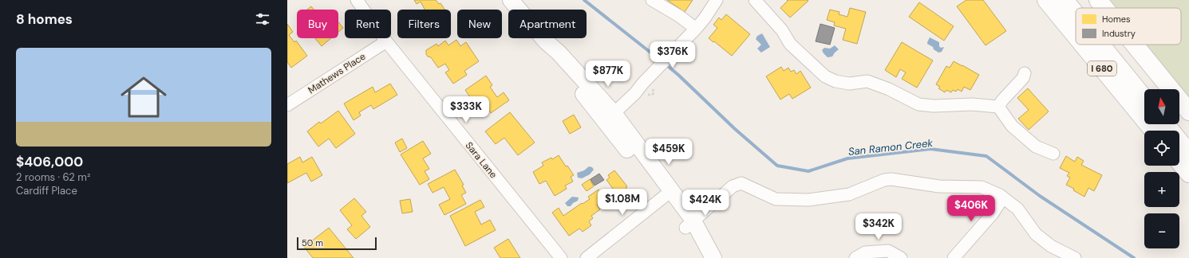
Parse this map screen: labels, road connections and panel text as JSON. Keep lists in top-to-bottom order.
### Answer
{
  "streets": {
    "highway": ["I 680"],
    "street": ["Mathews Place", "Sara Lane"]
  },
  "crossings": [
    ["Mathews Place", "Sara Lane"]
  ],
  "water": ["San Ramon Creek"],
  "legend": ["Homes", "Industry"],
  "scale_bar": "50 m",
  "north": "top",
  "page": {
    "heading": "8 homes",
    "chip": [
      "Buy",
      "Rent",
      "Filters",
      "New",
      "Apartment"
    ],
    "list": [
      {
        "name": "$406,000",
        "note": "2 rooms · 62 m² · Cardiff Place"
      }
    ],
    "price": [
      "$376K",
      "$877K",
      "$333K",
      "$459K",
      "$1.08M",
      "$424K",
      "$406K",
      "$342K"
    ],
    "map_buttons": ["+", "−"],
    "scale": "50 m"
  }
}
